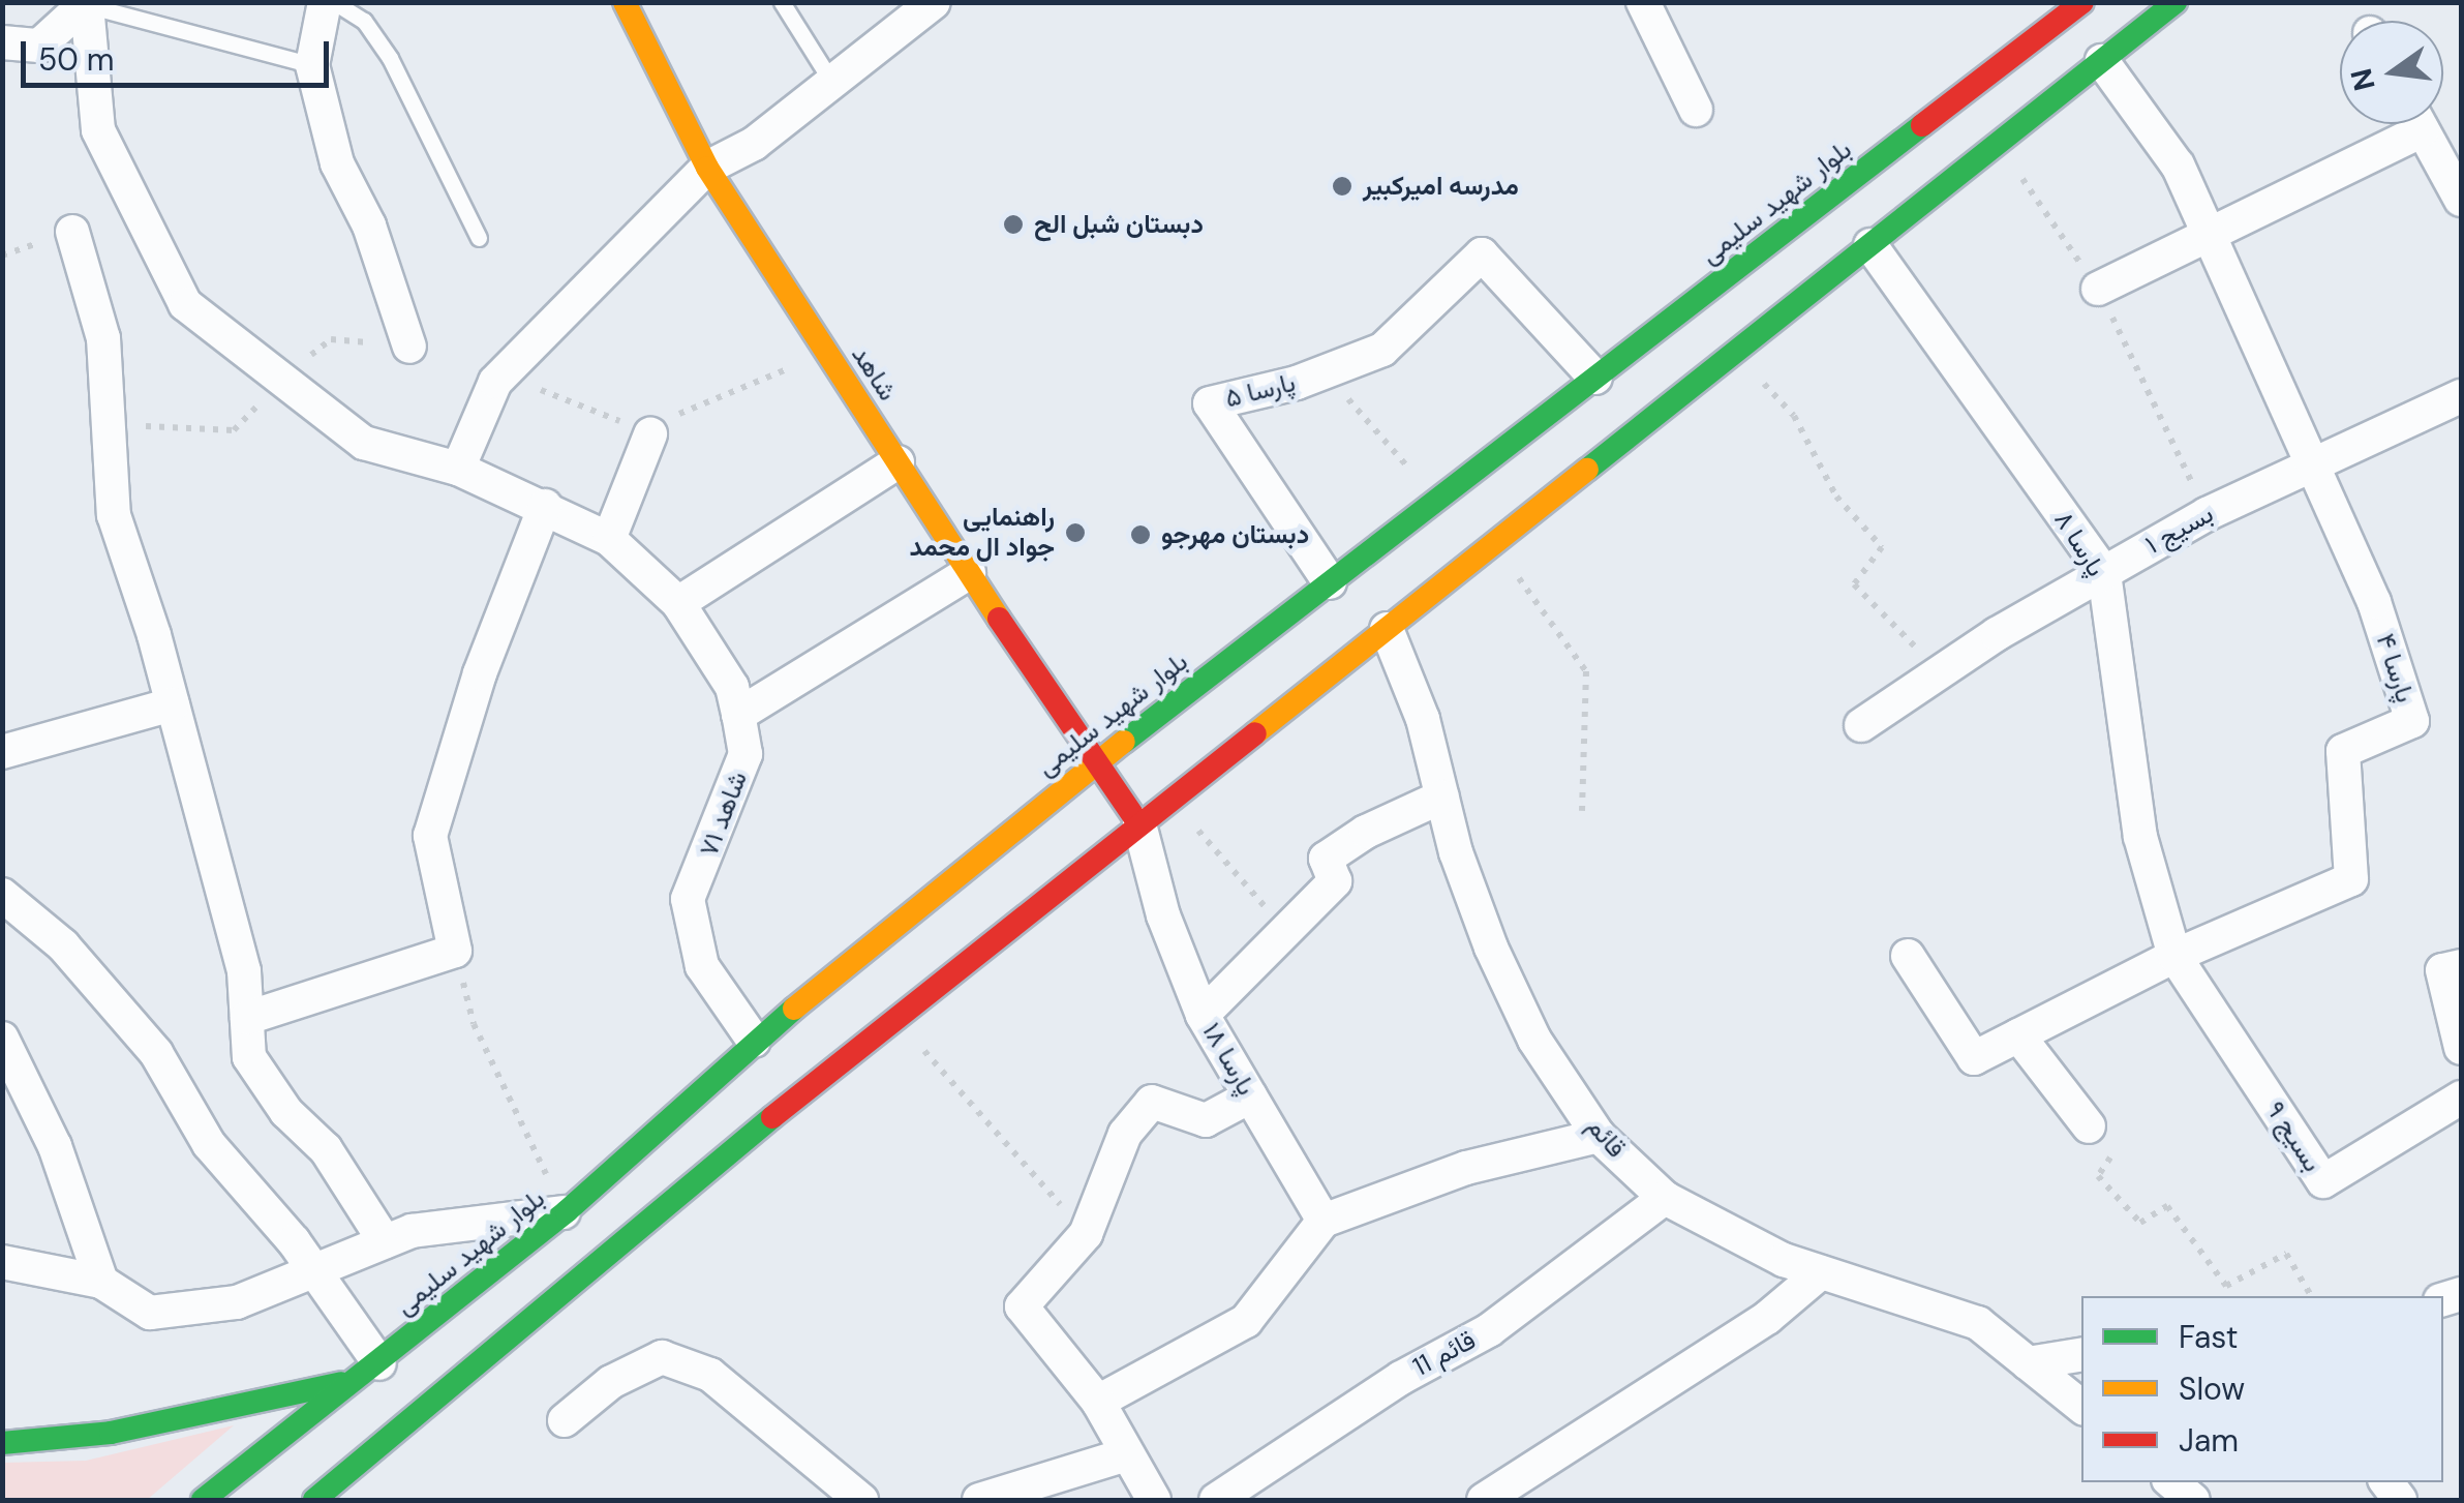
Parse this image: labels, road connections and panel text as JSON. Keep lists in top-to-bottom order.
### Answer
{
  "streets": {
    "main road": ["بلوار شهید سلیمی", "شاهد"],
    "street": [
      "پارسا ۵",
      "بسیج ۱",
      "پارسا ۸",
      "پارسا ۴",
      "شاهد ۷۱",
      "پارسا ۱۸",
      "بسیج ۹",
      "قائم",
      "قائم 11"
    ]
  },
  "crossings": [
    ["بلوار شهید سلیمی", "شاهد"],
    ["بلوار شهید سلیمی", "پارسا ۵"],
    ["بلوار شهید سلیمی", "شاهد ۷۱"],
    ["شاهد", "پارسا ۱۸"],
    ["بسیج ۱", "پارسا ۸"],
    ["بسیج ۱", "پارسا ۴"],
    ["پارسا ۸", "پارسا ۴"],
    ["پارسا ۸", "بسیج ۹"],
    ["پارسا ۴", "بسیج ۹"],
    ["قائم", "قائم 11"]
  ],
  "places": [
    "مدرسه امیرکبیر",
    "دبستان شبل الح",
    "راهنمایی جواد ال محمد",
    "دبستان مهرجو"
  ],
  "legend": ["Fast", "Slow", "Jam"],
  "scale_bar": "50 m",
  "north": "left"
}
